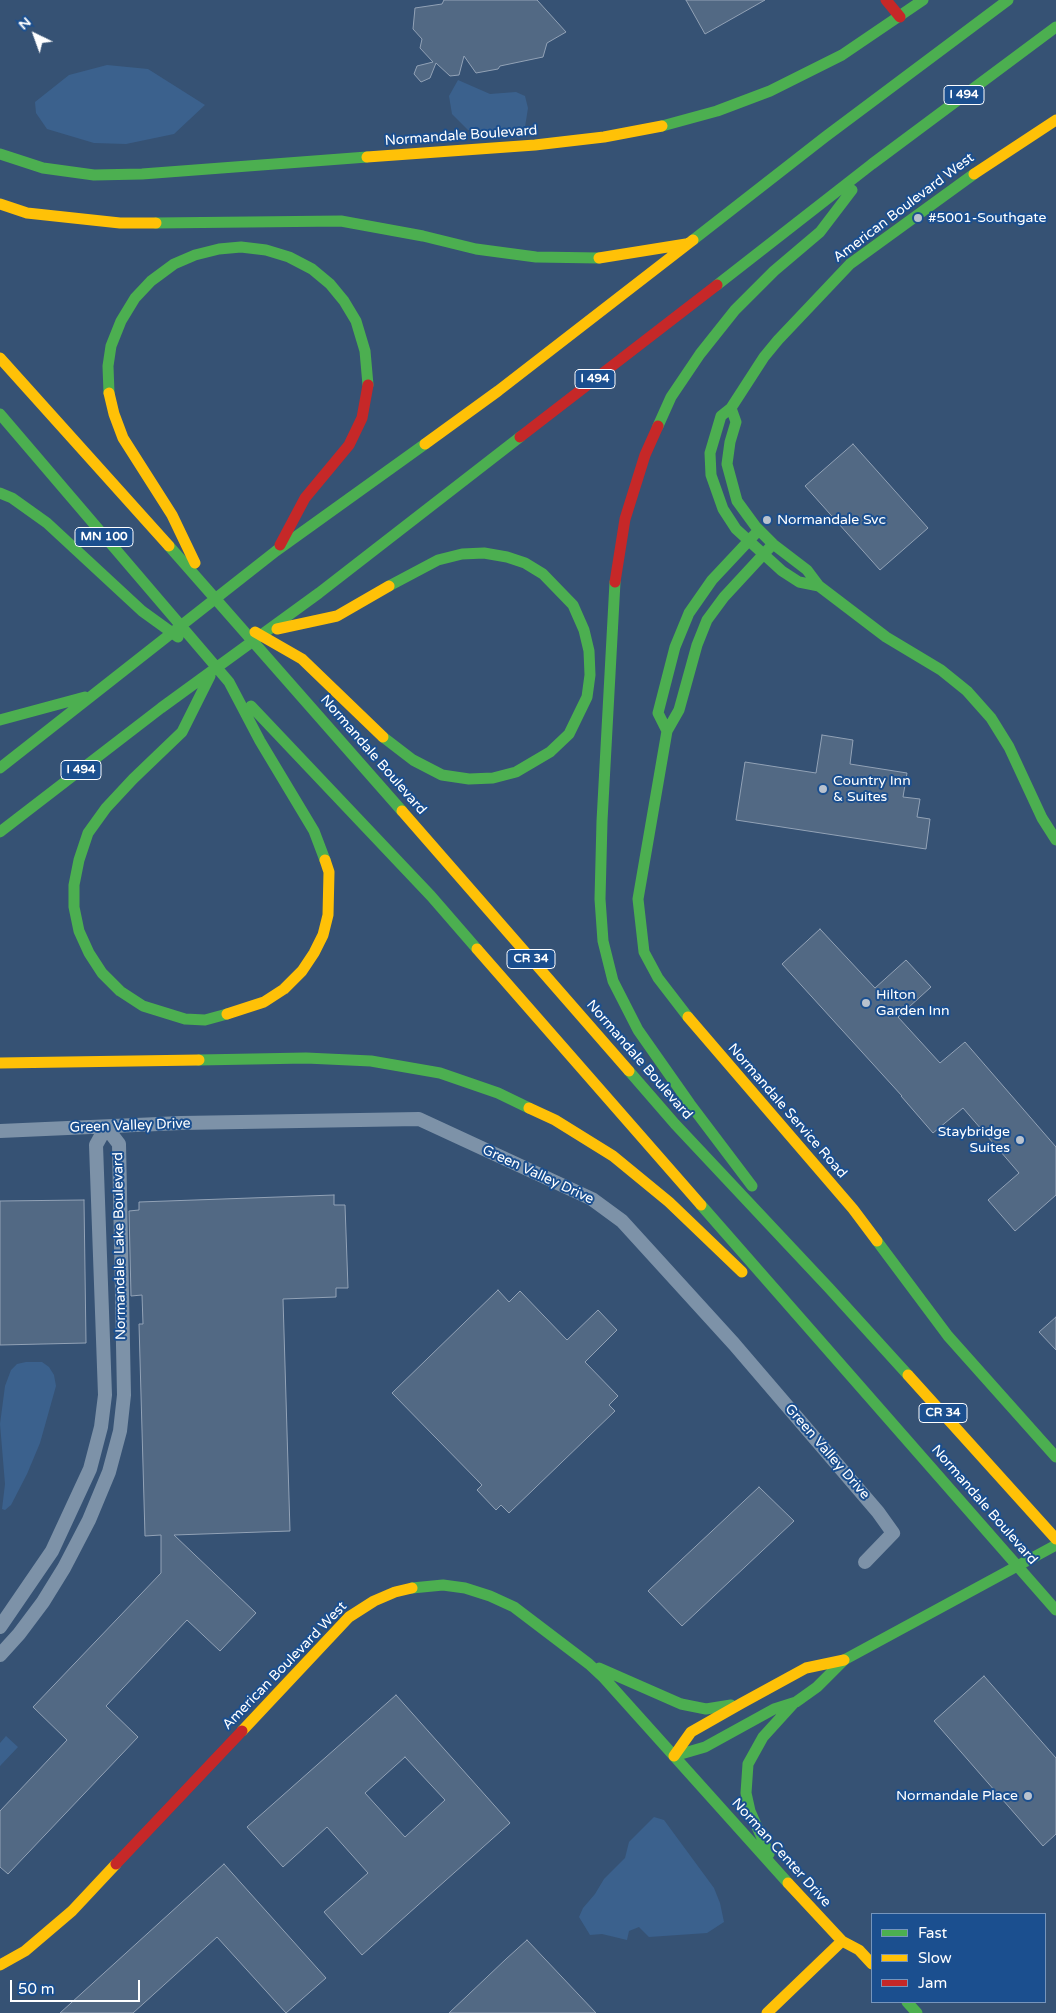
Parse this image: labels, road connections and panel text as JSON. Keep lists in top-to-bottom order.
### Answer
{
  "streets": {
    "main road": [
      "I 494",
      "Normandale Boulevard",
      "American Boulevard West",
      "MN 100",
      "CR 34",
      "Normandale Service Road",
      "Norman Center Drive"
    ],
    "street": ["Green Valley Drive", "Normandale Lake Boulevard"]
  },
  "crossings": [
    ["Normandale Boulevard", "MN 100"],
    ["American Boulevard West", "Normandale Service Road"],
    ["American Boulevard West", "Norman Center Drive"],
    ["Green Valley Drive", "Normandale Lake Boulevard"]
  ],
  "places": [
    "#5001-Southgate",
    "Normandale Svc",
    "Country Inn & Suites",
    "Hilton Garden Inn",
    "Staybridge Suites",
    "Normandale Place"
  ],
  "legend": ["Fast", "Slow", "Jam"],
  "scale_bar": "50 m",
  "north": "top left"
}
